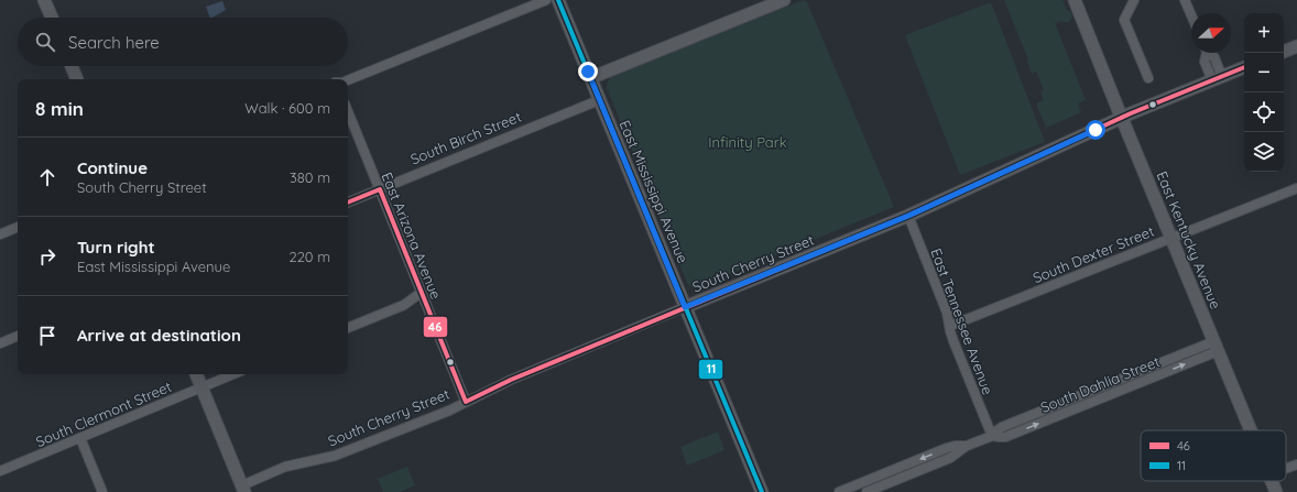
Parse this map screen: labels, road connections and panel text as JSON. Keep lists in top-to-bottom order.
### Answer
{
  "streets": {
    "street": [
      "South Birch Street",
      "East Mississippi Avenue",
      "East Arizona Avenue",
      "East Kentucky Avenue",
      "South Dexter Street",
      "South Cherry Street",
      "East Tennessee Avenue",
      "South Dahlia Street",
      "South Clermont Street"
    ]
  },
  "crossings": [
    ["South Birch Street", "East Mississippi Avenue"],
    ["South Birch Street", "East Arizona Avenue"],
    ["East Mississippi Avenue", "South Cherry Street"],
    ["East Arizona Avenue", "South Cherry Street"],
    ["East Kentucky Avenue", "South Dexter Street"],
    ["East Kentucky Avenue", "South Cherry Street"],
    ["East Kentucky Avenue", "South Dahlia Street"],
    ["South Dexter Street", "East Tennessee Avenue"],
    ["South Cherry Street", "East Tennessee Avenue"],
    ["East Tennessee Avenue", "South Dahlia Street"]
  ],
  "parks": ["Infinity Park"],
  "lines": ["transit line 11", "transit line 46"],
  "legend": ["46", "11"],
  "north": "right",
  "page": {
    "map_buttons": ["+", "−"],
    "search": "Search here",
    "heading": ["8 min", "Walk · 600 m"],
    "list": [
      ["Continue", "South Cherry Street", "380 m"],
      ["Turn right", "East Mississippi Avenue", "220 m"],
      "Arrive at destination"
    ]
  }
}
